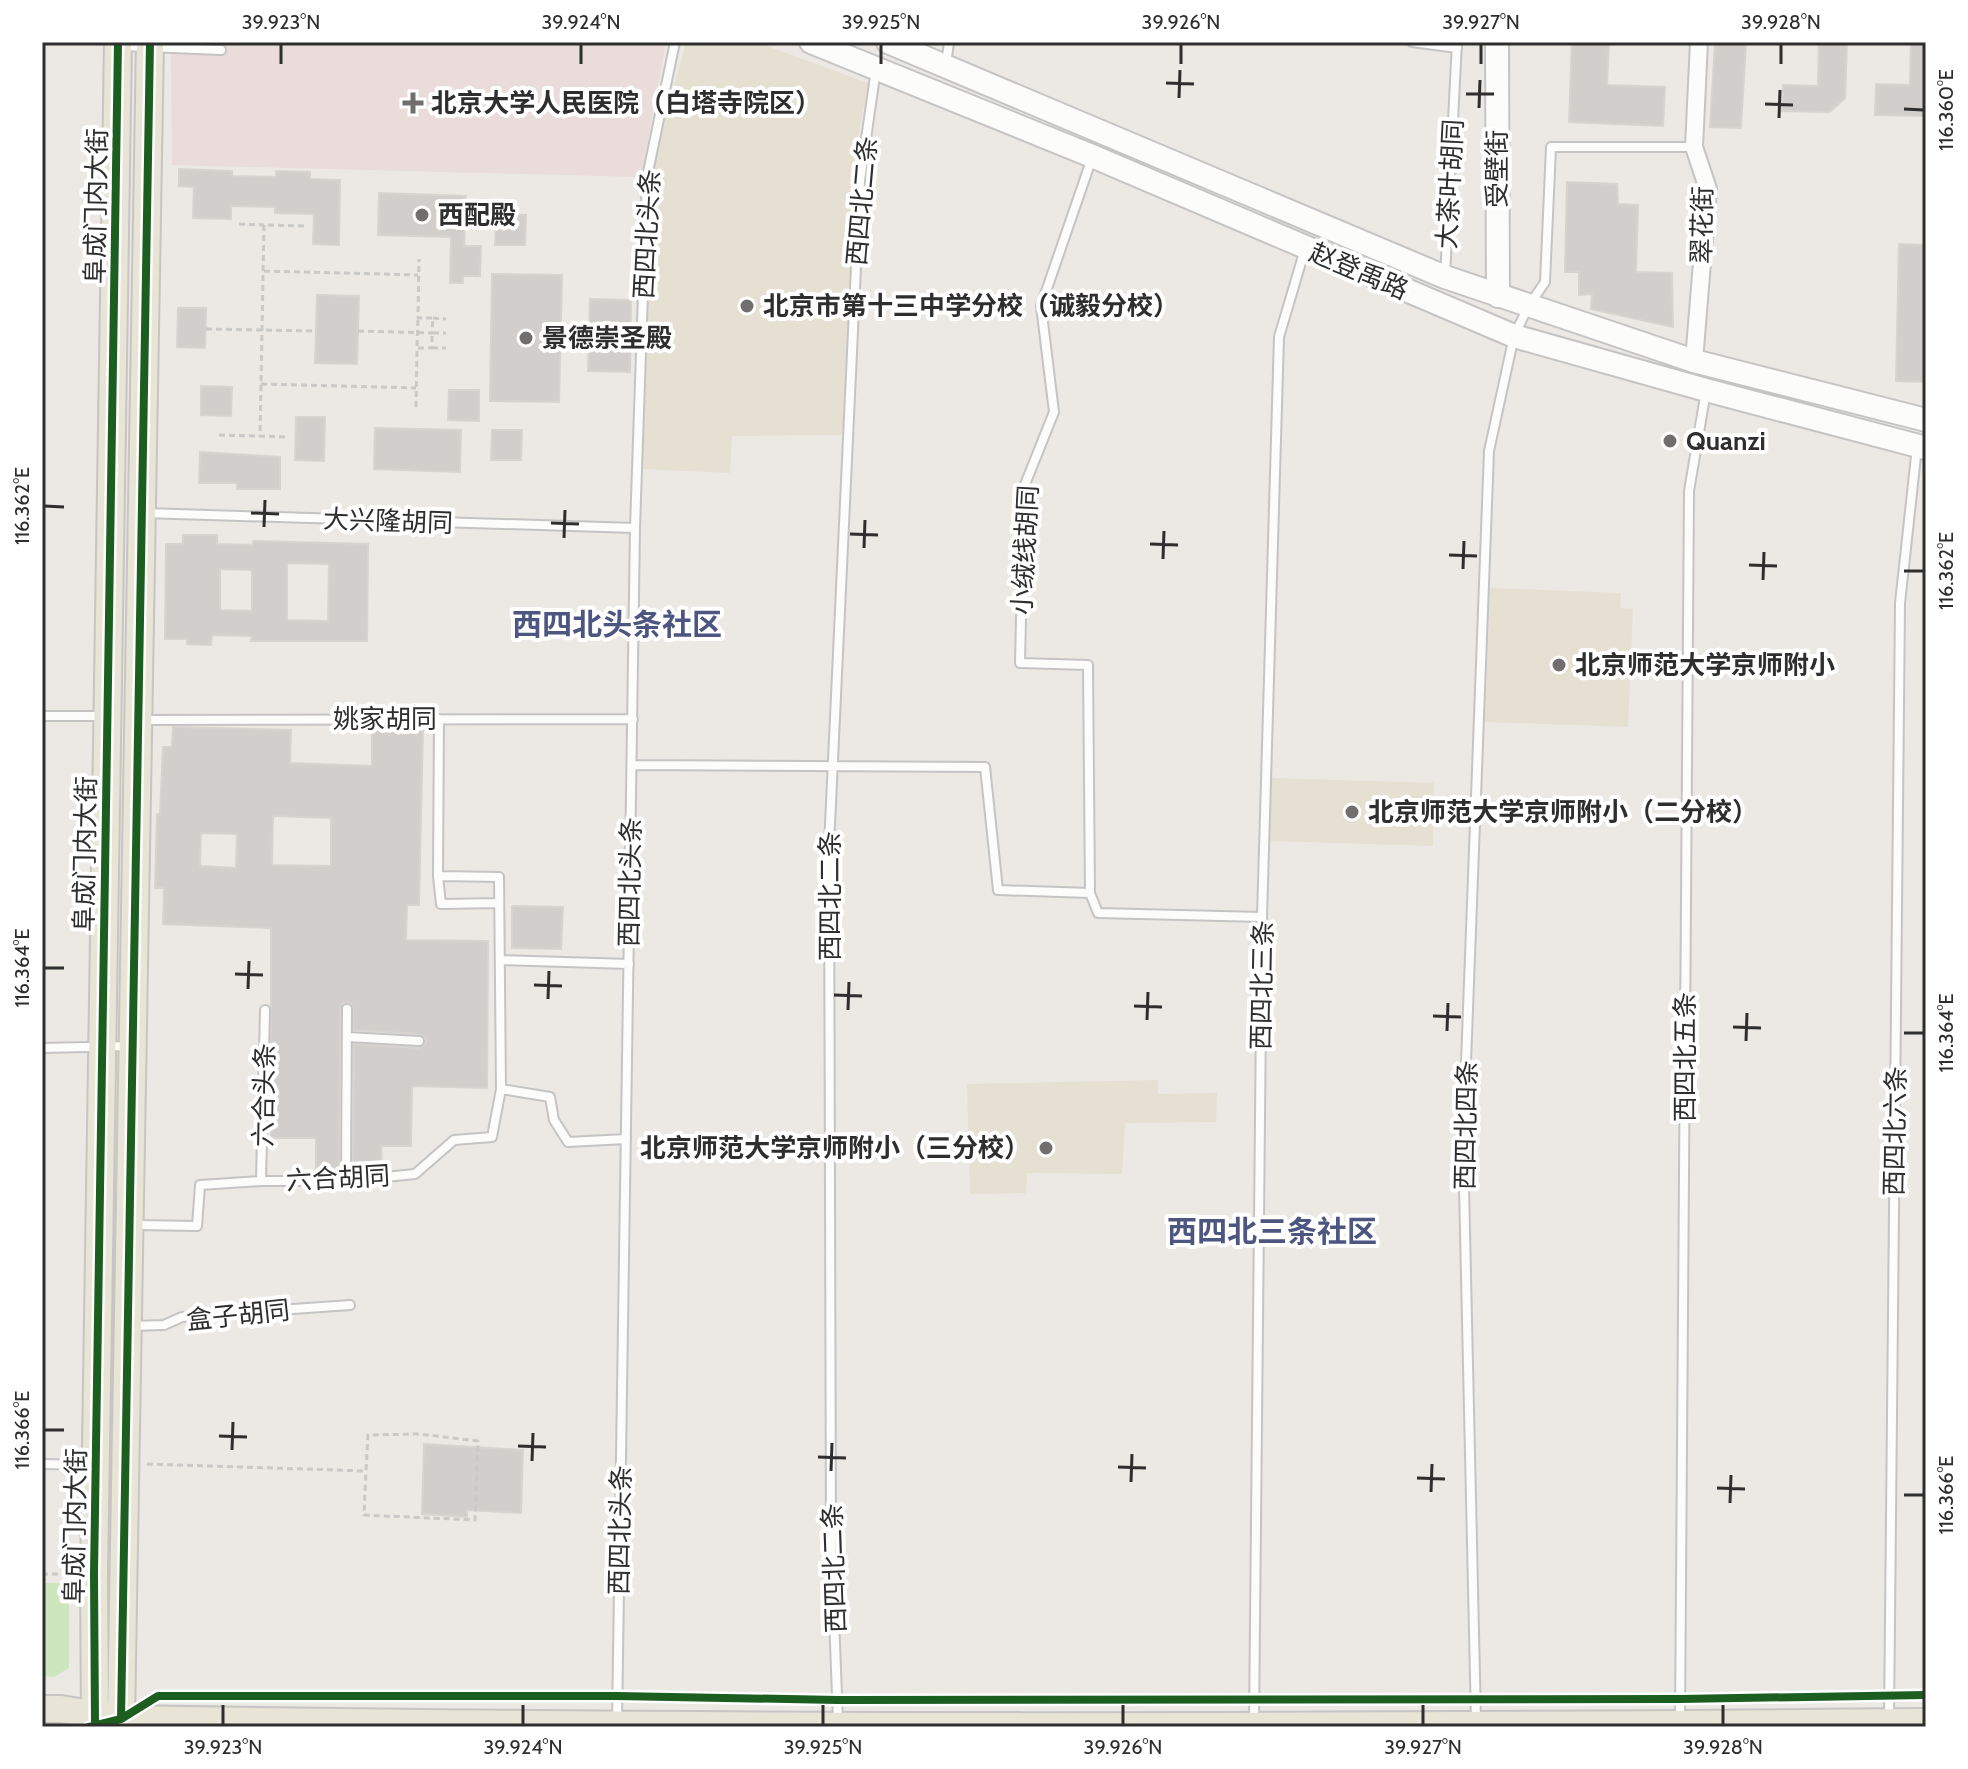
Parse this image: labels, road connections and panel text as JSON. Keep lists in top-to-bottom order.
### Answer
{
  "streets": {
    "main road": ["受壁街", "阜成门内大街", "赵登禹路"],
    "street": ["翠花街"],
    "lane": [
      "大茶叶胡同",
      "西四北二条",
      "西四北头条",
      "大兴隆胡同",
      "小绒线胡同",
      "姚家胡同",
      "西四北三条",
      "西四北五条",
      "六合头条",
      "西四北四条",
      "西四北六条",
      "六合胡同",
      "盒子胡同"
    ]
  },
  "crossings": [
    ["受壁街", "赵登禹路"],
    ["大茶叶胡同", "赵登禹路"],
    ["西四北二条", "赵登禹路"],
    ["阜成门内大街", "大兴隆胡同"],
    ["阜成门内大街", "姚家胡同"],
    ["阜成门内大街", "六合胡同"],
    ["阜成门内大街", "盒子胡同"],
    ["翠花街", "赵登禹路"],
    ["翠花街", "西四北四条"],
    ["西四北头条", "大兴隆胡同"],
    ["西四北头条", "姚家胡同"],
    ["赵登禹路", "小绒线胡同"],
    ["赵登禹路", "西四北三条"],
    ["赵登禹路", "西四北五条"],
    ["赵登禹路", "西四北四条"],
    ["赵登禹路", "西四北六条"],
    ["六合头条", "六合胡同"]
  ],
  "districts": ["西四北头条社区", "西四北三条社区"],
  "places": {
    "health": ["北京大学人民医院（白塔寺院区）"],
    "other": [
      "西配殿",
      "北京市第十三中学分校（诚毅分校）",
      "景德崇圣殿",
      "Quanzi",
      "北京师范大学京师附小",
      "北京师范大学京师附小（二分校）",
      "北京师范大学京师附小（三分校）"
    ]
  },
  "coordinates": [
    "39.923°N",
    "39.924°N",
    "39.925°N",
    "39.926°N",
    "39.927°N",
    "39.928°N",
    "116.360°E",
    "116.362°E",
    "116.364°E",
    "116.366°E"
  ]
}
